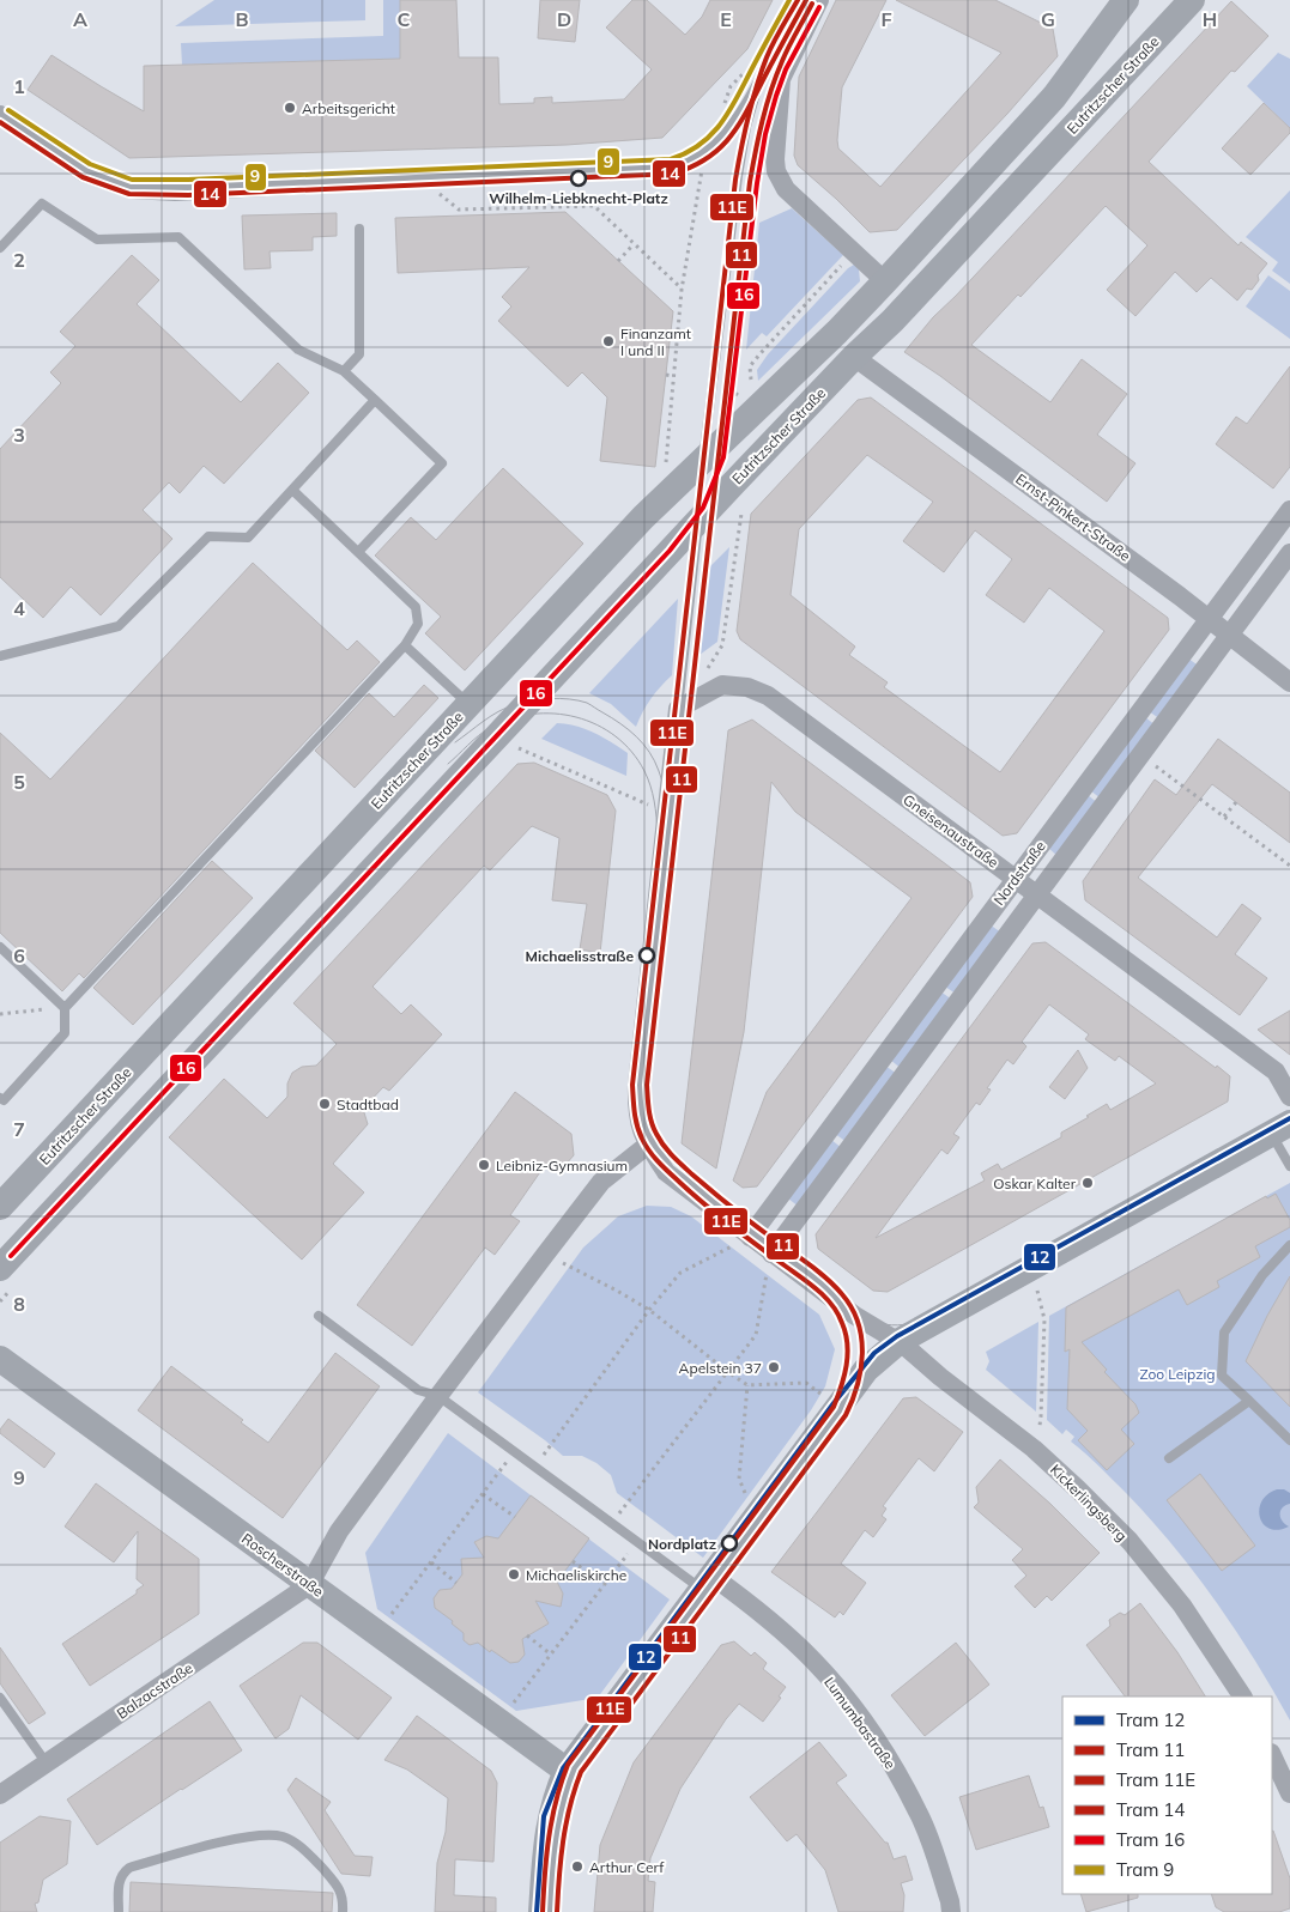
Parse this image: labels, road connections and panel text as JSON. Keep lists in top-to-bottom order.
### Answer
{
  "streets": {
    "main road": ["Eutritzscher Straße", "Roscherstraße"],
    "street": [
      "Ernst-Pinkert-Straße",
      "Gneisenaustraße",
      "Nordstraße",
      "Kickerlingsberg",
      "Balzacstraße",
      "Lumumbastraße"
    ]
  },
  "crossings": [
    ["Eutritzscher Straße", "Ernst-Pinkert-Straße"],
    ["Ernst-Pinkert-Straße", "Nordstraße"],
    ["Gneisenaustraße", "Nordstraße"],
    ["Roscherstraße", "Balzacstraße"]
  ],
  "parks": ["Zoo Leipzig"],
  "places": [
    "Arbeitsgericht",
    "Wilhelm-Liebknecht-Platz",
    "Finanzamt I und II",
    "Michaelisstraße",
    "Stadtbad",
    "Leibniz-Gymnasium",
    "Oskar Kalter",
    "Apelstein 37",
    "Nordplatz",
    "Michaeliskirche",
    "Arthur Cerf"
  ],
  "lines": [
    "tram line 11E",
    "tram line 14",
    "tram line 9",
    "tram line 11",
    "tram line 16",
    "tram line 12"
  ],
  "legend": [
    "Tram 12",
    "Tram 11",
    "Tram 11E",
    "Tram 14",
    "Tram 16",
    "Tram 9"
  ],
  "grid": {
    "columns": [
      "A",
      "B",
      "C",
      "D",
      "E",
      "F",
      "G",
      "H"
    ],
    "rows": [
      "1",
      "2",
      "3",
      "4",
      "5",
      "6",
      "7",
      "8",
      "9"
    ]
  }
}
